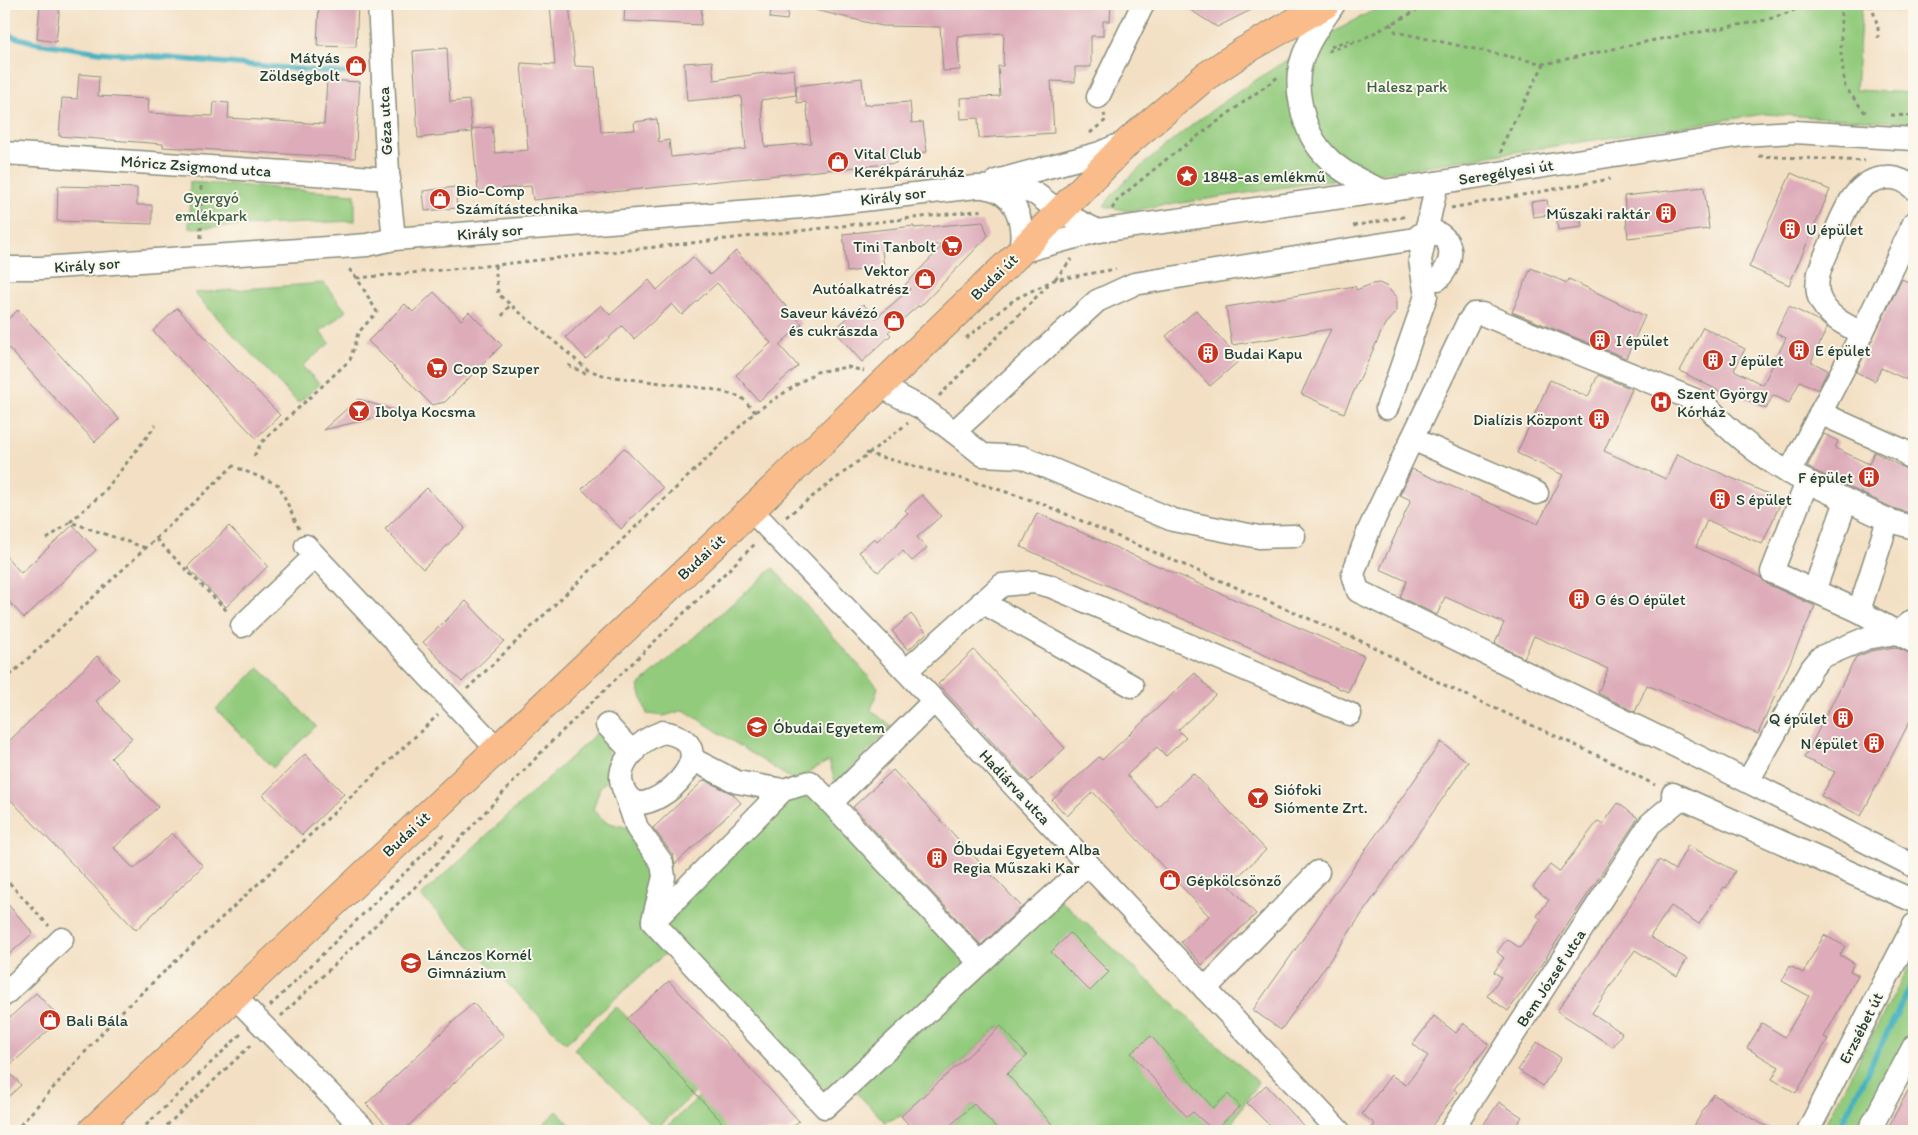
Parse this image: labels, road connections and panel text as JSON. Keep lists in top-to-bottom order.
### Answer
{
  "streets": {
    "main road": ["Budai út"],
    "street": [
      "Géza utca",
      "Móricz Zsigmond utca",
      "Seregélyesi út",
      "Király sor",
      "Hadiárva utca",
      "Bem József utca",
      "Erzsébet út"
    ]
  },
  "crossings": [
    ["Géza utca", "Móricz Zsigmond utca"],
    ["Géza utca", "Király sor"],
    ["Seregélyesi út", "Király sor"],
    ["Seregélyesi út", "Budai út"],
    ["Király sor", "Budai út"],
    ["Budai út", "Hadiárva utca"]
  ],
  "parks": ["Halesz park", "Gyergyó emlékpark"],
  "places": {
    "shop": [
      "Mátyás Zöldségbolt",
      "Vital Club Kerékpáráruház",
      "Bio-Comp Számítástechnika",
      "Vektor Autóalkatrész",
      "Saveur kávézó és cukrászda",
      "Gépkölcsönző",
      "Bali Bála"
    ],
    "place": ["1848-as emlékmű"],
    "building": [
      "Műszaki raktár",
      "U épület",
      "I épület",
      "E épület",
      "Budai Kapu",
      "J épület",
      "Dialízis Központ",
      "F épület",
      "S épület",
      "G és O épület",
      "Q épület",
      "N épület",
      "Óbudai Egyetem Alba Regia Műszaki Kar"
    ],
    "supermarket": ["Tini Tanbolt", "Coop Szuper"],
    "hospital": ["Szent György Kórház"],
    "bar": ["Ibolya Kocsma", "Siófoki Siómente Zrt."],
    "school or university": ["Óbudai Egyetem", "Lánczos Kornél Gimnázium"]
  }
}
